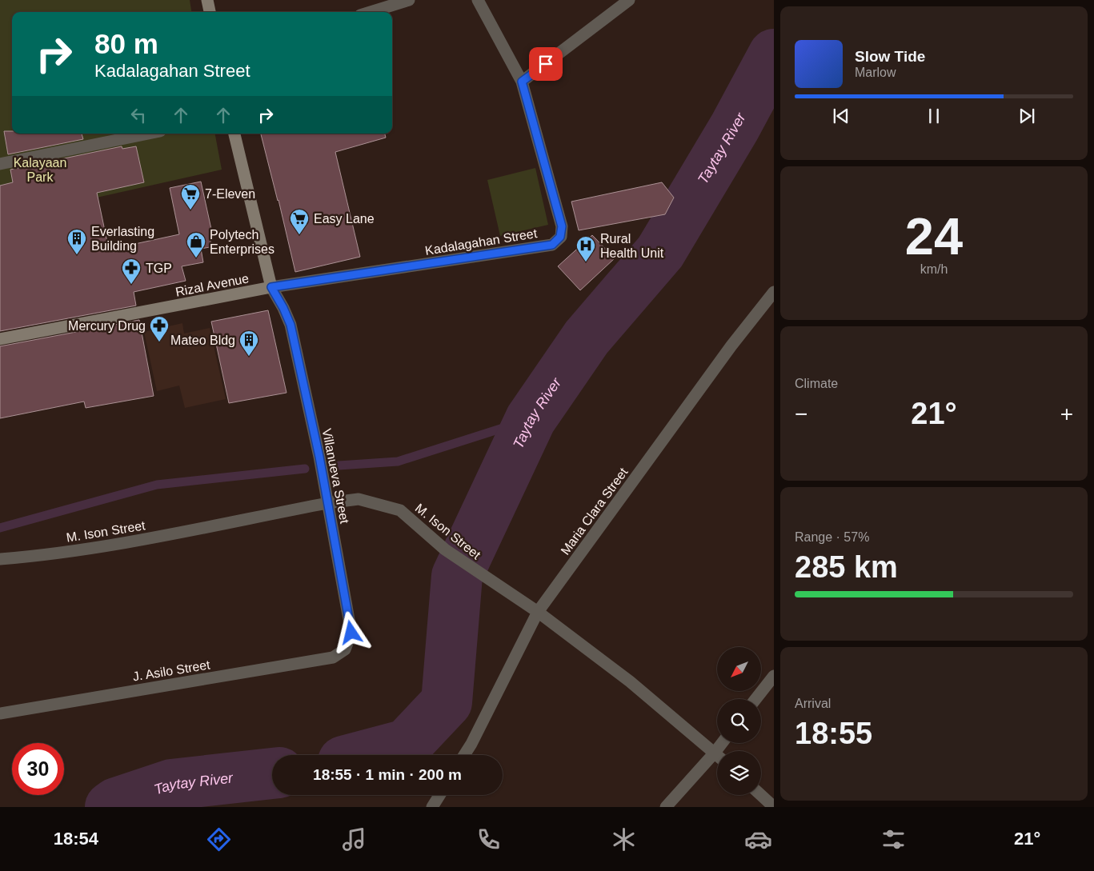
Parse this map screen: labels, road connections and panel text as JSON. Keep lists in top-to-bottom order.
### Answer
{
  "streets": {
    "main road": ["Rizal Avenue"],
    "street": [
      "Kadalagahan Street",
      "Villanueva Street",
      "Maria Clara Street",
      "M. Ison Street",
      "J. Asilo Street"
    ]
  },
  "crossings": [
    ["Kadalagahan Street", "Rizal Avenue"],
    ["Kadalagahan Street", "Villanueva Street"],
    ["Rizal Avenue", "Villanueva Street"],
    ["Villanueva Street", "M. Ison Street"],
    ["Villanueva Street", "J. Asilo Street"],
    ["Maria Clara Street", "M. Ison Street"]
  ],
  "water": ["Taytay River"],
  "parks": ["Kalayaan Park"],
  "places": {
    "supermarket": ["7-Eleven", "Easy Lane"],
    "building": ["Everlasting Building", "Mateo Bldg"],
    "shop": ["Polytech Enterprises"],
    "hospital": ["Rural Health Unit"],
    "pharmacy": ["TGP", "Mercury Drug"]
  },
  "north": "bottom left",
  "page": {
    "turn": ["80 m", "Kadalagahan Street"],
    "song": ["Slow Tide", "Marlow"],
    "tile": [
      ["24", "km/h"],
      "Climate",
      ["Range · 57%", "285 km"],
      ["Arrival", "18:55"]
    ],
    "heat": ["−", "21°", "+"],
    "limit": "30",
    "trip": "18:55 · 1 min · 200 m",
    "tabs": ["18:54", "21°"]
  }
}
